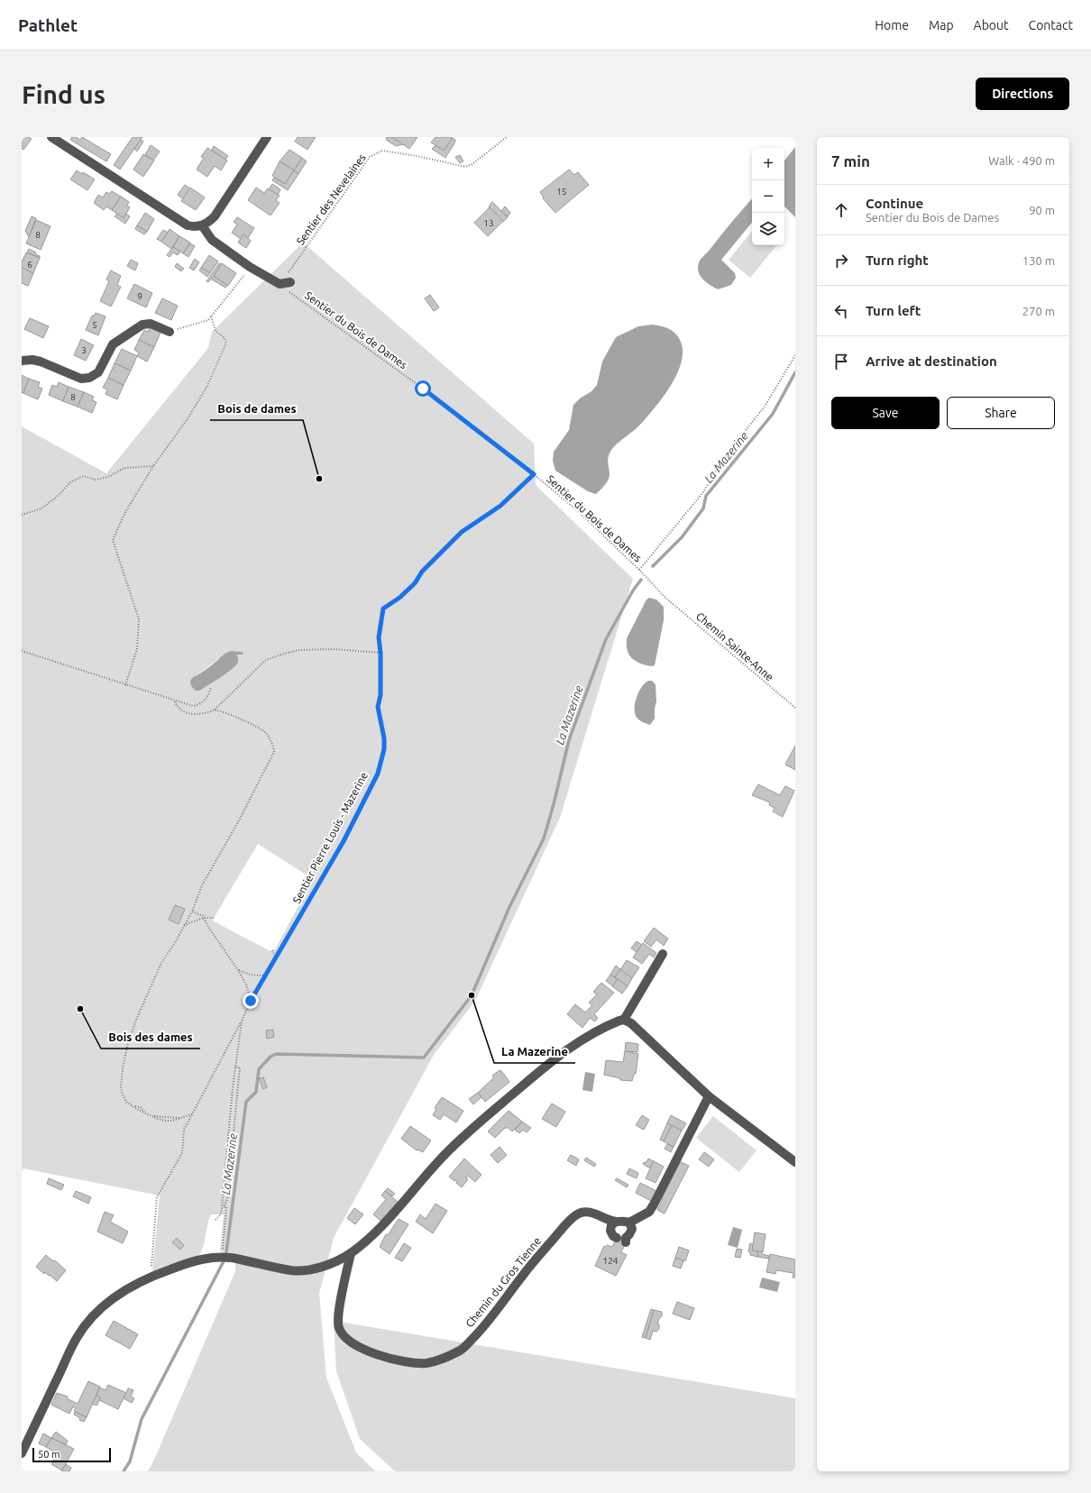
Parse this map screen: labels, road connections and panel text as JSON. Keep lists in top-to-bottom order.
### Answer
{
  "streets": {
    "street": ["Chemin du Gros Tienne"],
    "path": [
      "Sentier des Nevelaines",
      "Sentier du Bois de Dames",
      "Chemin Sainte-Anne",
      "Sentier Pierre Louis - Mazerine"
    ]
  },
  "crossings": [
    ["Sentier des Nevelaines", "Sentier du Bois de Dames"],
    ["Sentier du Bois de Dames", "Chemin Sainte-Anne"],
    ["Sentier du Bois de Dames", "Sentier Pierre Louis - Mazerine"]
  ],
  "water": ["La Mazerine"],
  "places": ["Bois de dames", "La Mazerine", "Bois des dames"],
  "house_numbers": [
    "15",
    "13",
    "8",
    "6",
    "9",
    "5",
    "3",
    "8",
    "124"
  ],
  "scale_bar": "50 m",
  "page": {
    "header": "Pathlet",
    "nav": [
      "Home",
      "Map",
      "About",
      "Contact"
    ],
    "buttons": [
      "Directions",
      ["Save", "Share"]
    ],
    "title": "Find us",
    "heading": ["7 min", "Walk · 490 m"],
    "map_buttons": ["+", "−"],
    "list": [
      ["Continue", "Sentier du Bois de Dames", "90 m"],
      ["Turn right", "130 m"],
      ["Turn left", "270 m"],
      "Arrive at destination"
    ],
    "scale": "50 m"
  }
}
